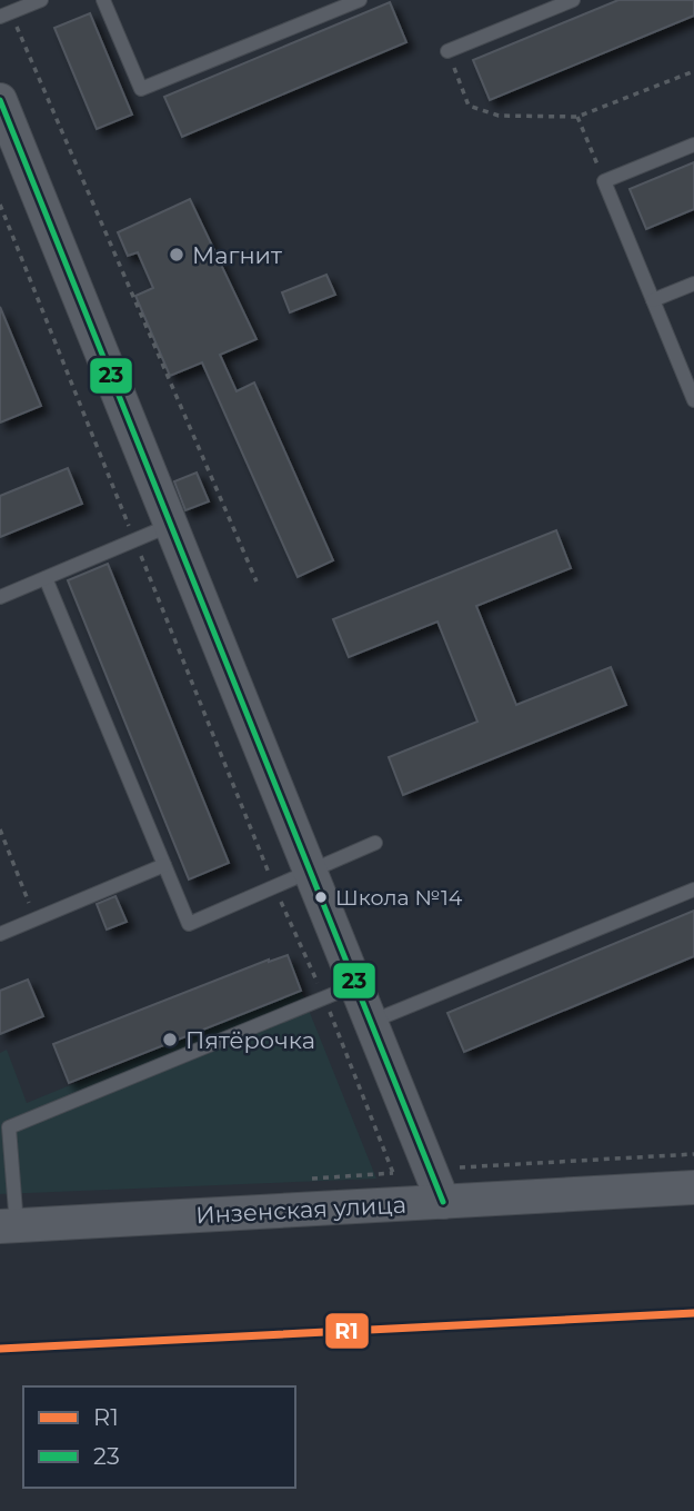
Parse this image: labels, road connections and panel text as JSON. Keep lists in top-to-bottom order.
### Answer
{
  "streets": {
    "street": ["Инзенская улица"]
  },
  "places": ["Магнит", "Школа №14", "Пятёрочка"],
  "lines": ["transit line 23", "transit line R1"],
  "legend": ["R1", "23"]
}
